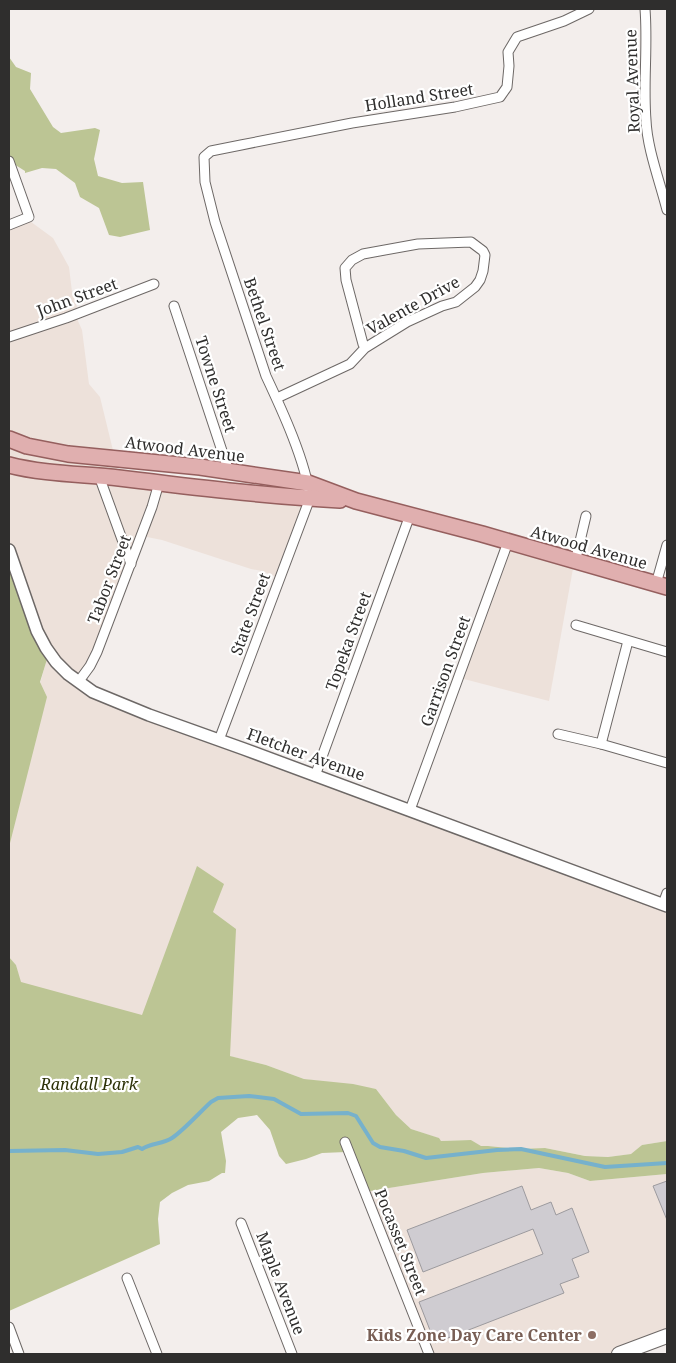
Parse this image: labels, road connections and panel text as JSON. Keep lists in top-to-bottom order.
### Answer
{
  "streets": {
    "main road": ["Atwood Avenue"],
    "street": [
      "Royal Avenue",
      "Holland Street",
      "John Street",
      "Valente Drive",
      "Bethel Street",
      "Towne Street",
      "Tabor Street",
      "State Street",
      "Topeka Street",
      "Garrison Street",
      "Fletcher Avenue",
      "Pocasset Street",
      "Maple Avenue"
    ]
  },
  "crossings": [
    ["Holland Street", "Bethel Street"],
    ["Valente Drive", "Bethel Street"],
    ["Bethel Street", "Atwood Avenue"],
    ["Bethel Street", "State Street"],
    ["Towne Street", "Atwood Avenue"],
    ["Atwood Avenue", "Tabor Street"],
    ["Atwood Avenue", "State Street"],
    ["Atwood Avenue", "Topeka Street"],
    ["Atwood Avenue", "Garrison Street"],
    ["Tabor Street", "Fletcher Avenue"],
    ["State Street", "Fletcher Avenue"],
    ["Topeka Street", "Fletcher Avenue"],
    ["Garrison Street", "Fletcher Avenue"]
  ],
  "parks": ["Randall Park"],
  "places": ["Kids Zone Day Care Center"]
}
